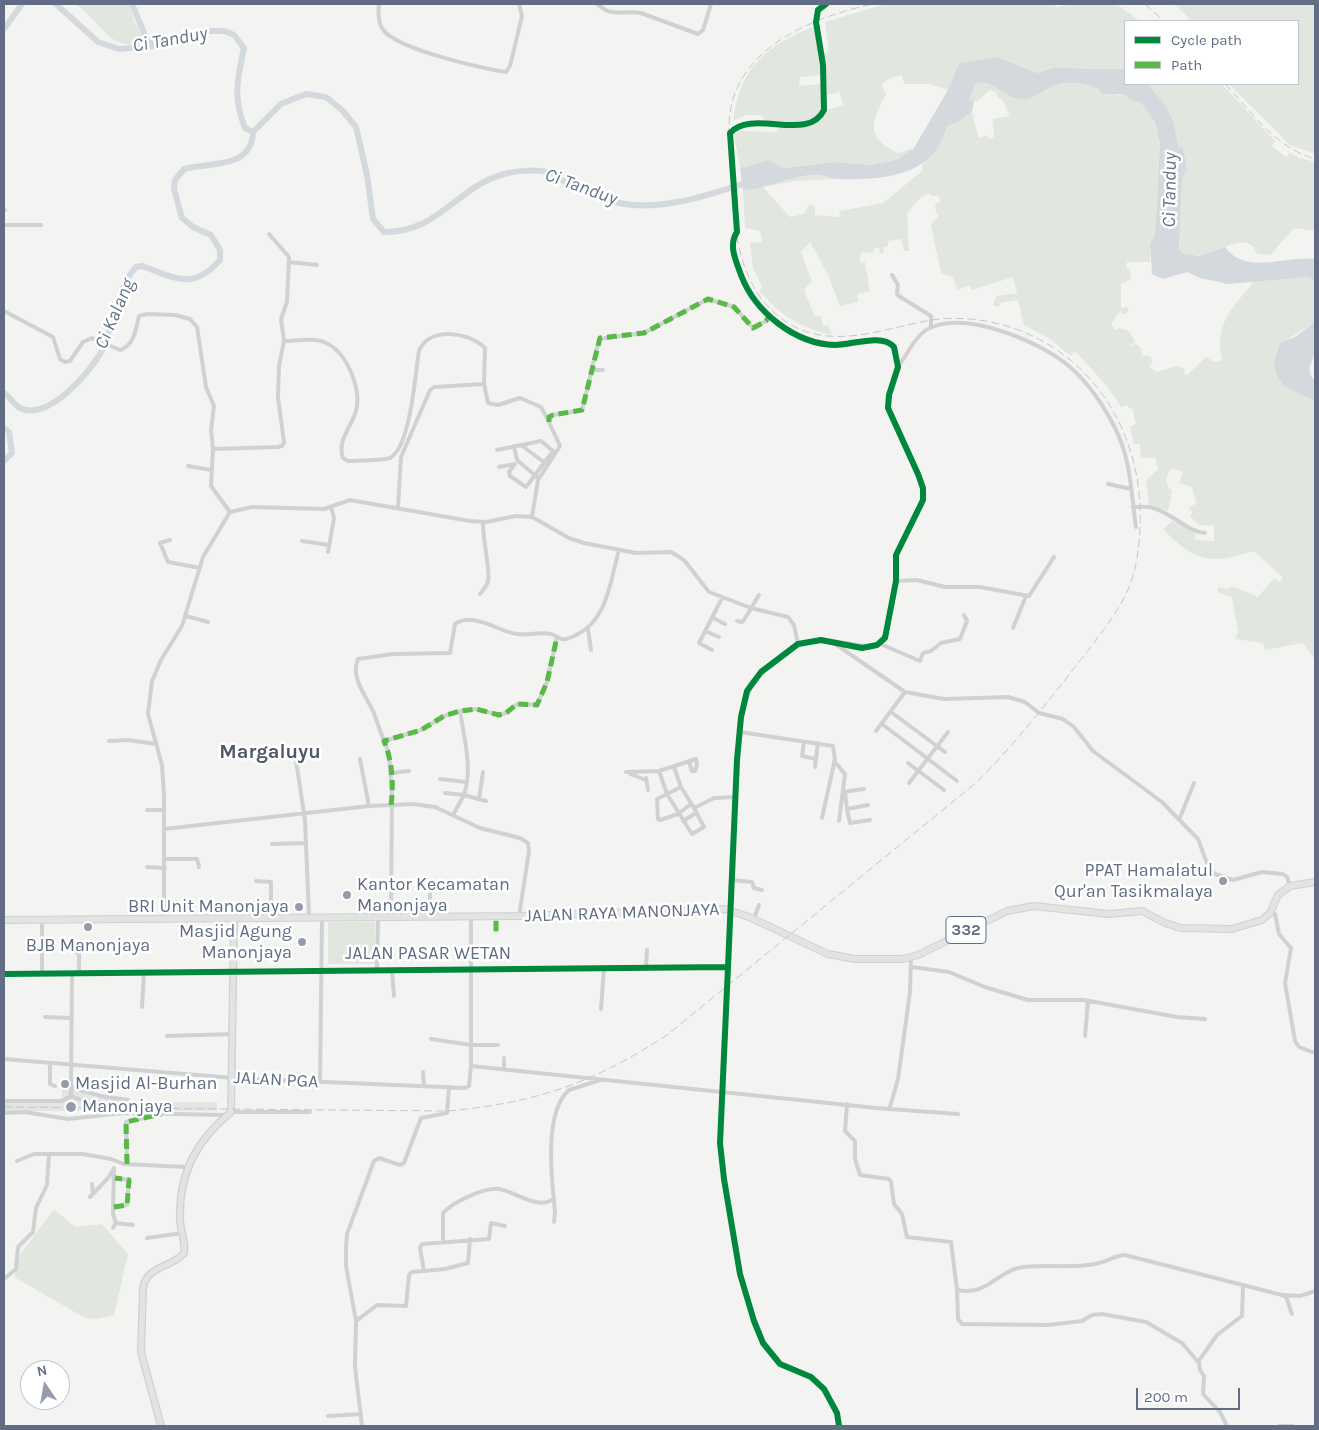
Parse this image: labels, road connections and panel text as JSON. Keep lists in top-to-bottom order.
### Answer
{
  "streets": {
    "main road": ["JALAN RAYA MANONJAYA", "332"],
    "street": ["JALAN PASAR WETAN", "JALAN PGA"]
  },
  "crossings": [
    ["JALAN RAYA MANONJAYA", "332"]
  ],
  "districts": ["Margaluyu"],
  "water": ["Ci Tanduy", "Ci Kalang"],
  "places": [
    "PPAT Hamalatul Qur'an Tasikmalaya",
    "Kantor Kecamatan Manonjaya",
    "BRI Unit Manonjaya",
    "BJB Manonjaya",
    "Masjid Agung Manonjaya",
    "Masjid Al-Burhan",
    "Manonjaya"
  ],
  "legend": ["Cycle path", "Path"],
  "scale_bar": "200 m",
  "north": "top"
}
